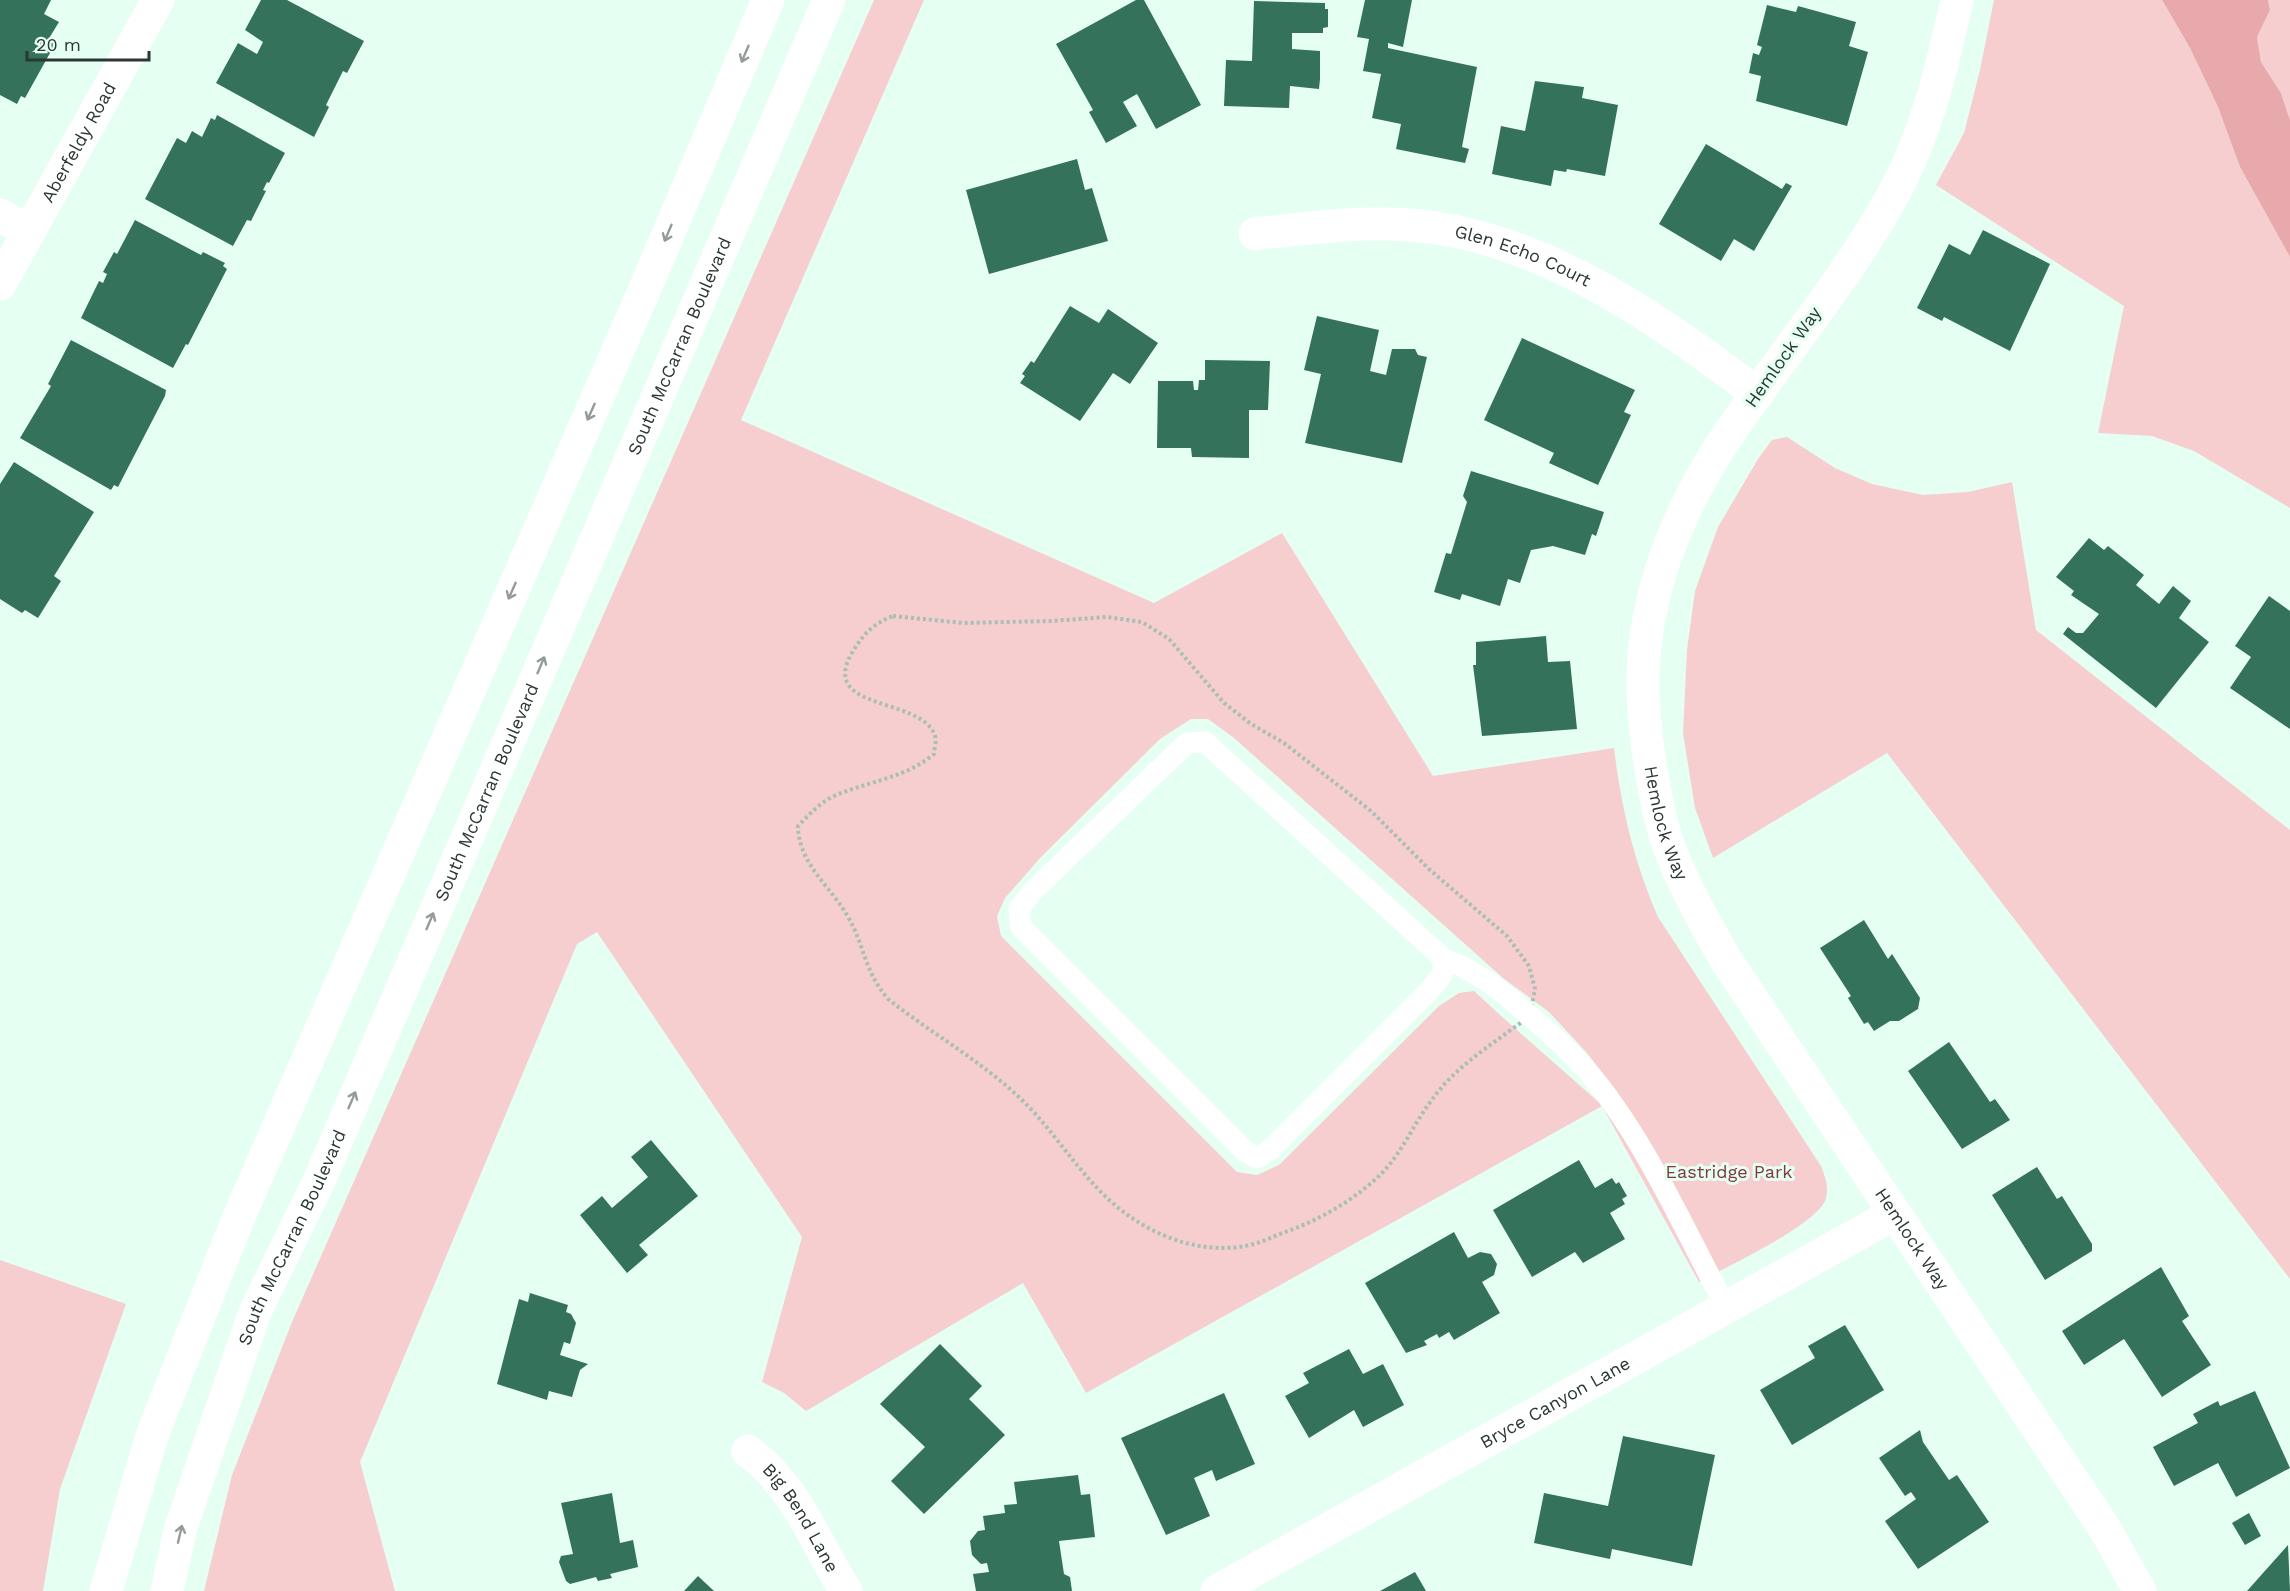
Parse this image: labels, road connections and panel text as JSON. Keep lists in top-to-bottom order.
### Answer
{
  "streets": {
    "street": [
      "Aberfeldy Road",
      "Glen Echo Court",
      "South McCarran Boulevard",
      "Hemlock Way",
      "Bryce Canyon Lane",
      "Big Bend Lane"
    ]
  },
  "crossings": [
    ["Glen Echo Court", "Hemlock Way"],
    ["Hemlock Way", "Bryce Canyon Lane"]
  ],
  "parks": ["Eastridge Park"],
  "scale_bar": "20 m"
}
